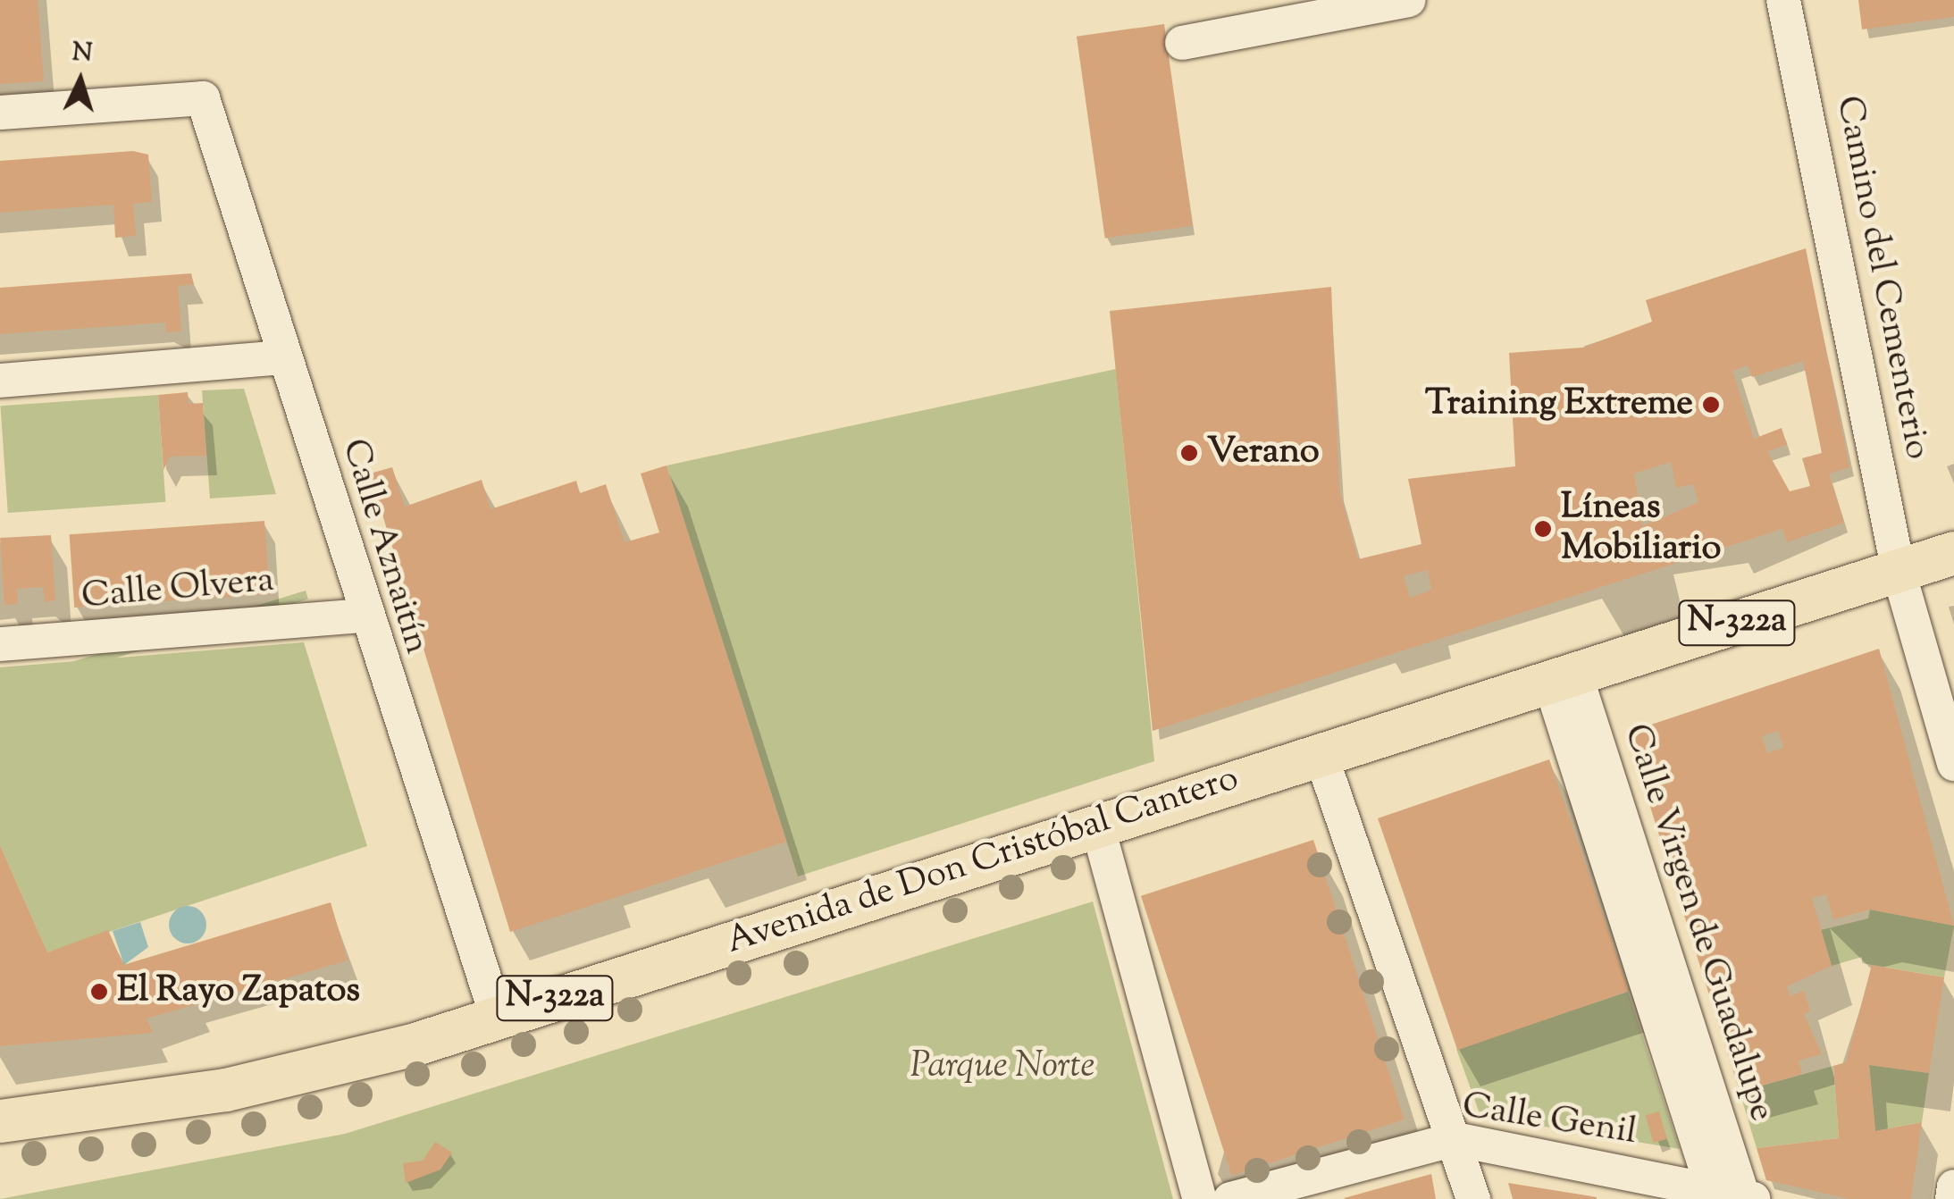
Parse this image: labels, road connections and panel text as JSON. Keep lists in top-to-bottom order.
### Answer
{
  "streets": {
    "main road": ["N-322a", "Avenida de Don Cristóbal Cantero"],
    "street": [
      "Camino del Cementerio",
      "Calle Aznaitín",
      "Calle Olvera",
      "Calle Virgen de Guadalupe",
      "Calle Genil"
    ]
  },
  "crossings": [
    ["Camino del Cementerio", "Avenida de Don Cristóbal Cantero"],
    ["Calle Aznaitín", "Calle Olvera"],
    ["Calle Aznaitín", "Avenida de Don Cristóbal Cantero"],
    ["Avenida de Don Cristóbal Cantero", "Calle Virgen de Guadalupe"],
    ["Calle Virgen de Guadalupe", "Calle Genil"]
  ],
  "parks": ["Parque Norte"],
  "places": [
    "Training Extreme",
    "Verano",
    "Líneas Mobiliario",
    "El Rayo Zapatos"
  ],
  "north": "top"
}
